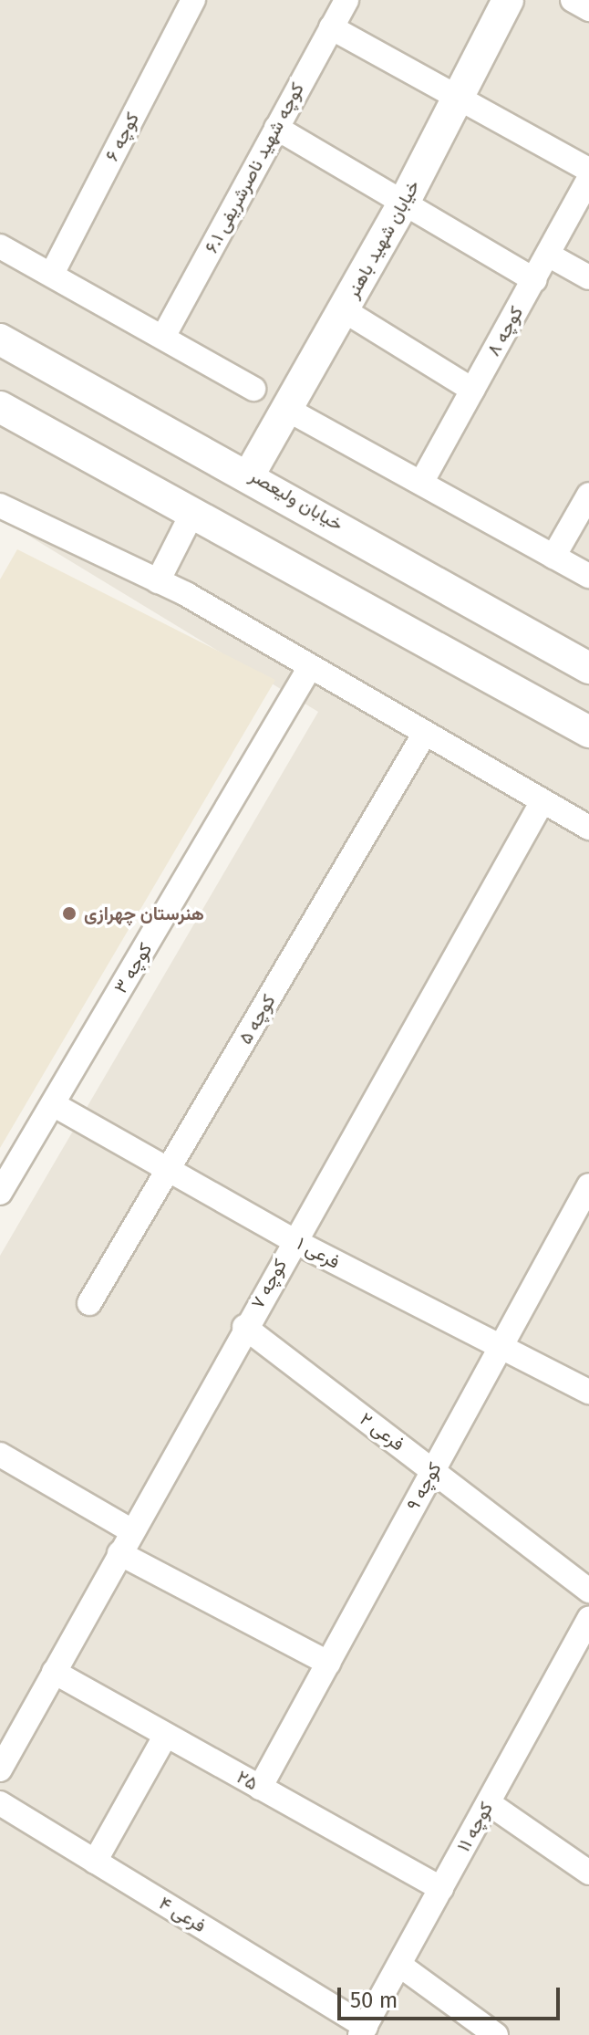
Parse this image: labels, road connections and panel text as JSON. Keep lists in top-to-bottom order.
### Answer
{
  "streets": {
    "street": [
      "کوچه ۶",
      "۶.۱ کوچه شهید ناصرشریفی",
      "خیابان شهید باهنر",
      "کوچه ۸",
      "خیابان ولیعصر",
      "کوچه ۳",
      "کوچه ۵",
      "فرعی ۱",
      "کوچه ۷",
      "فرعی ۲",
      "کوچه ۹",
      "۲۵",
      "کوچه ۱۱",
      "فرعی ۴"
    ]
  },
  "crossings": [
    ["خیابان شهید باهنر", "خیابان ولیعصر"],
    ["کوچه ۳", "فرعی ۱"],
    ["کوچه ۵", "فرعی ۱"],
    ["فرعی ۱", "کوچه ۷"],
    ["فرعی ۱", "کوچه ۹"],
    ["کوچه ۷", "فرعی ۲"],
    ["کوچه ۷", "۲۵"],
    ["فرعی ۲", "کوچه ۹"],
    ["کوچه ۹", "۲۵"],
    ["۲۵", "کوچه ۱۱"],
    ["کوچه ۱۱", "فرعی ۴"]
  ],
  "places": ["هنرستان چهرازی"],
  "scale_bar": "50 m"
}
